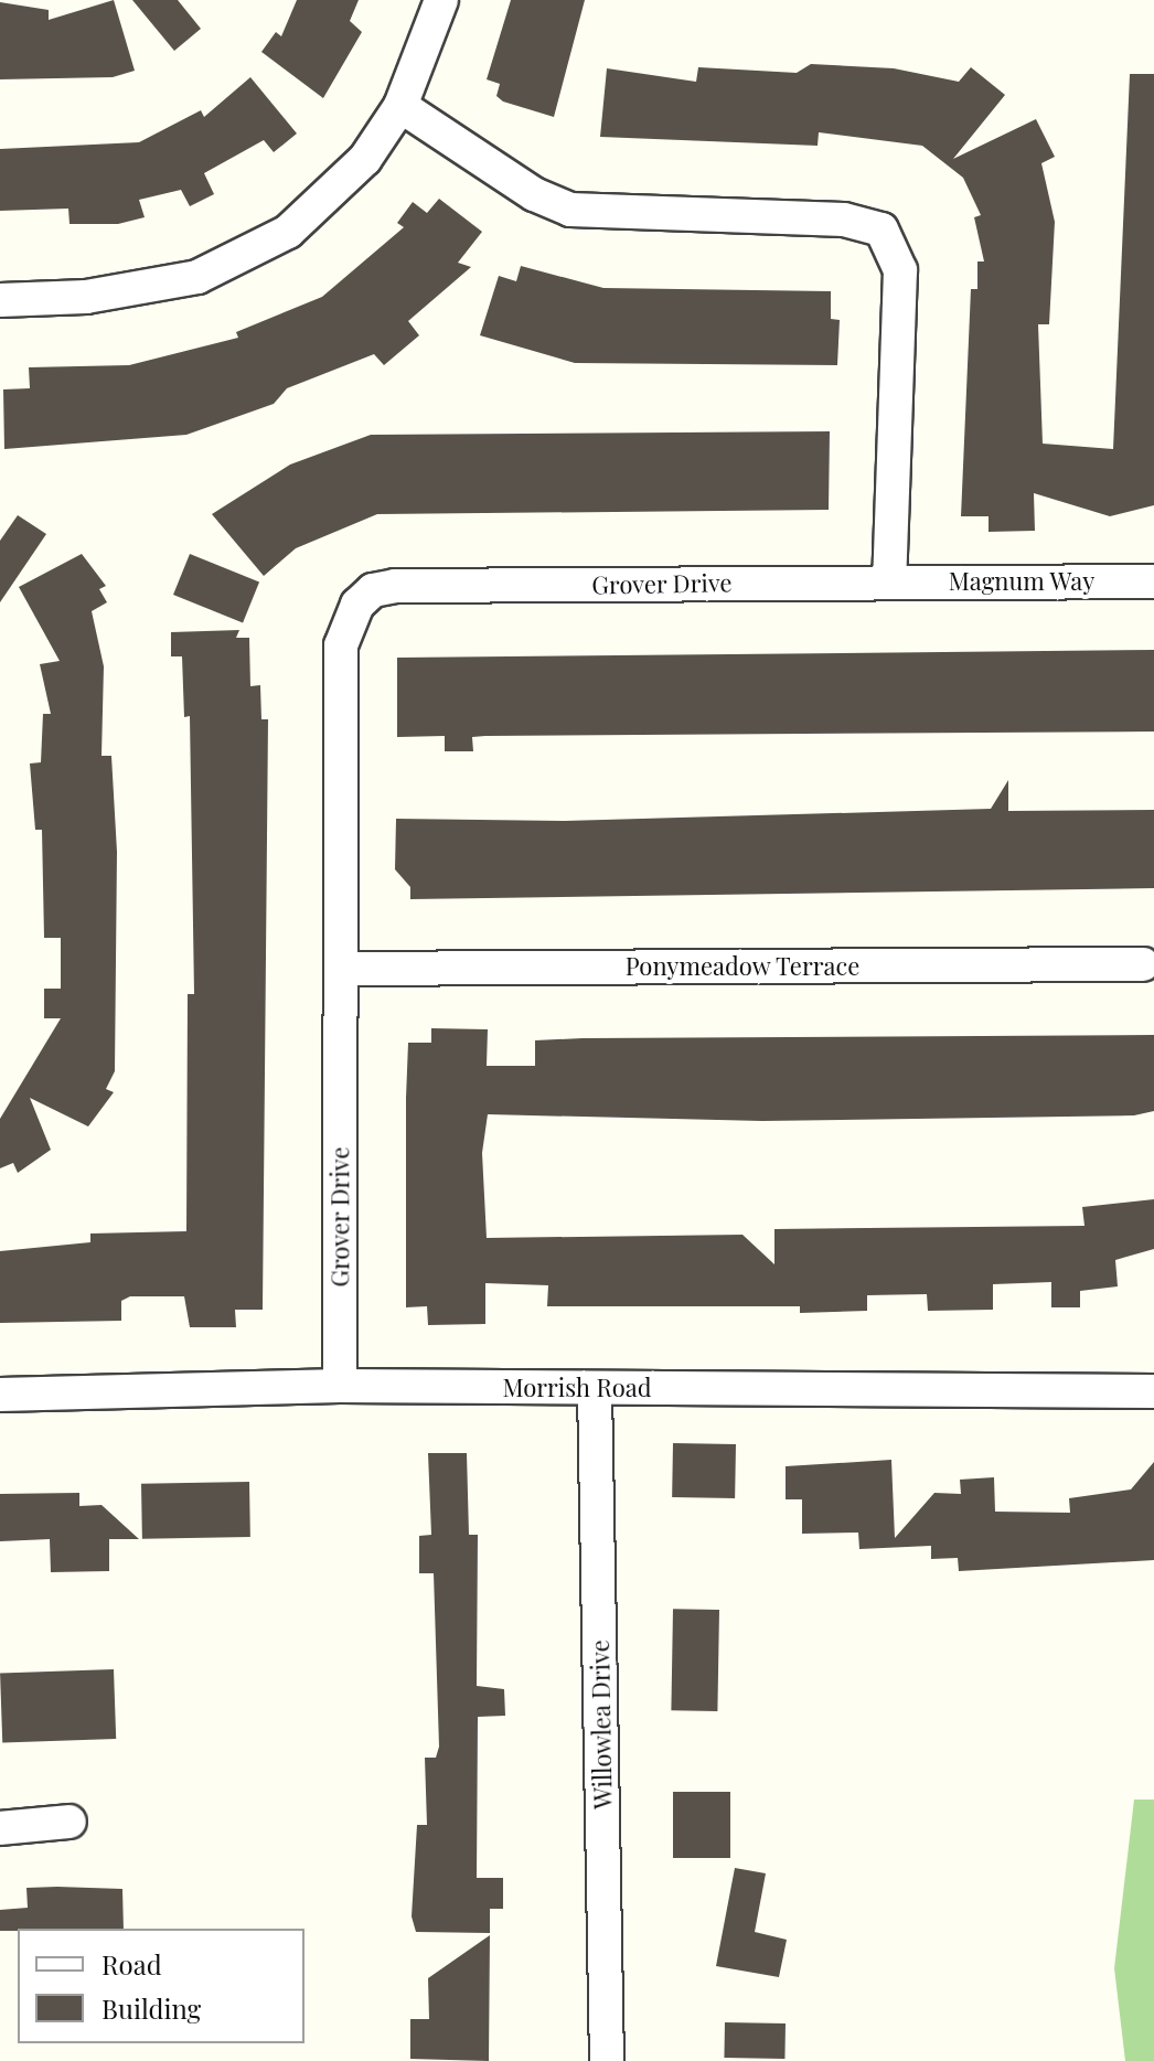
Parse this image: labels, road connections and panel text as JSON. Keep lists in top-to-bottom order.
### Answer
{
  "streets": {
    "street": [
      "Magnum Way",
      "Grover Drive",
      "Ponymeadow Terrace",
      "Morrish Road",
      "Willowlea Drive"
    ]
  },
  "crossings": [
    ["Magnum Way", "Grover Drive"],
    ["Grover Drive", "Ponymeadow Terrace"],
    ["Grover Drive", "Morrish Road"],
    ["Morrish Road", "Willowlea Drive"]
  ],
  "legend": ["Road", "Building"]
}
